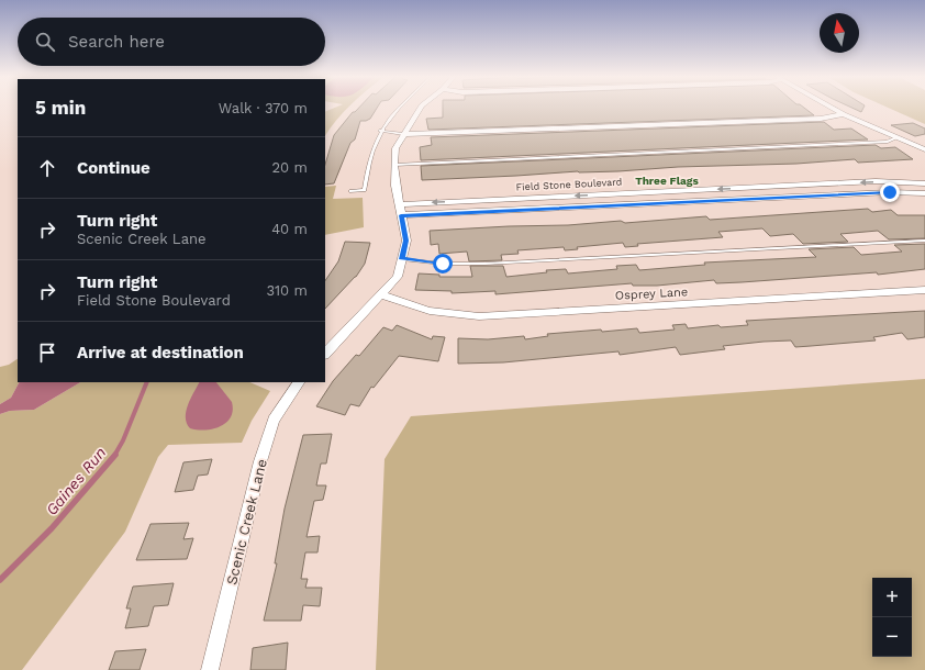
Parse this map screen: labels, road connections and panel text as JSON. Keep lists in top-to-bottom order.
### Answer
{
  "streets": {
    "street": ["Field Stone Boulevard", "Osprey Lane", "Scenic Creek Lane"]
  },
  "districts": ["Three Flags"],
  "water": ["Gaines Run"],
  "north": "top",
  "page": {
    "search": "Search here",
    "heading": ["5 min", "Walk · 370 m"],
    "list": [
      ["Continue", "20 m"],
      ["Turn right", "Scenic Creek Lane", "40 m"],
      ["Turn right", "Field Stone Boulevard", "310 m"],
      "Arrive at destination"
    ],
    "map_buttons": ["+", "−"]
  }
}
